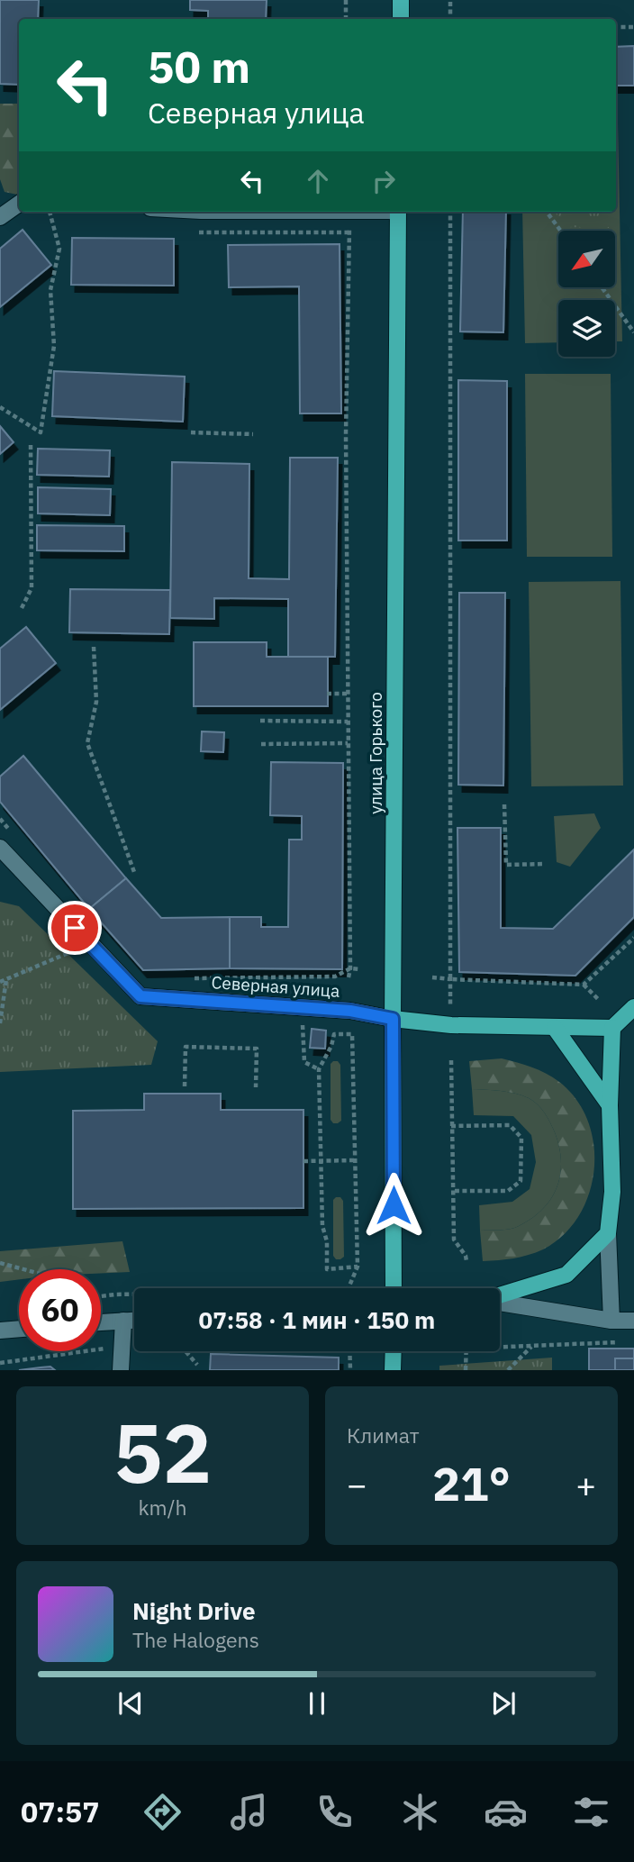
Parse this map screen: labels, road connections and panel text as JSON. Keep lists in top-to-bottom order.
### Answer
{
  "streets": {
    "main road": ["улица Горького", "Северная улица"]
  },
  "crossings": [
    ["улица Горького", "Северная улица"]
  ],
  "north": "bottom left",
  "page": {
    "turn": ["50 m", "Северная улица"],
    "limit": "60",
    "trip": "07:58 · 1 мин · 150 m",
    "tile": [
      ["52", "km/h"],
      "Климат"
    ],
    "heat": ["−", "21°", "+"],
    "song": ["Night Drive", "The Halogens"],
    "tabs": "07:57"
  }
}
